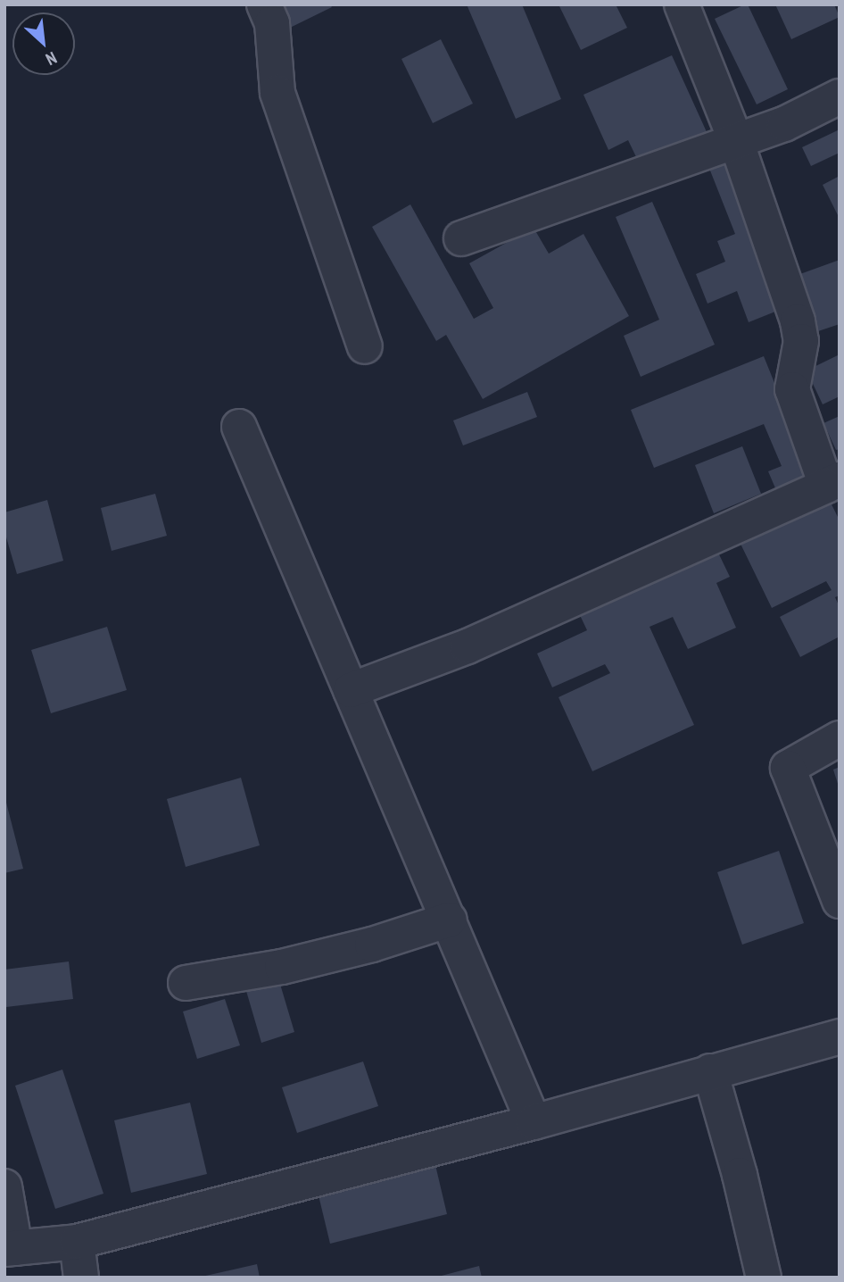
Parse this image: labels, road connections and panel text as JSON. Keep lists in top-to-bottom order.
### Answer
{
  "north": "bottom right"
}
